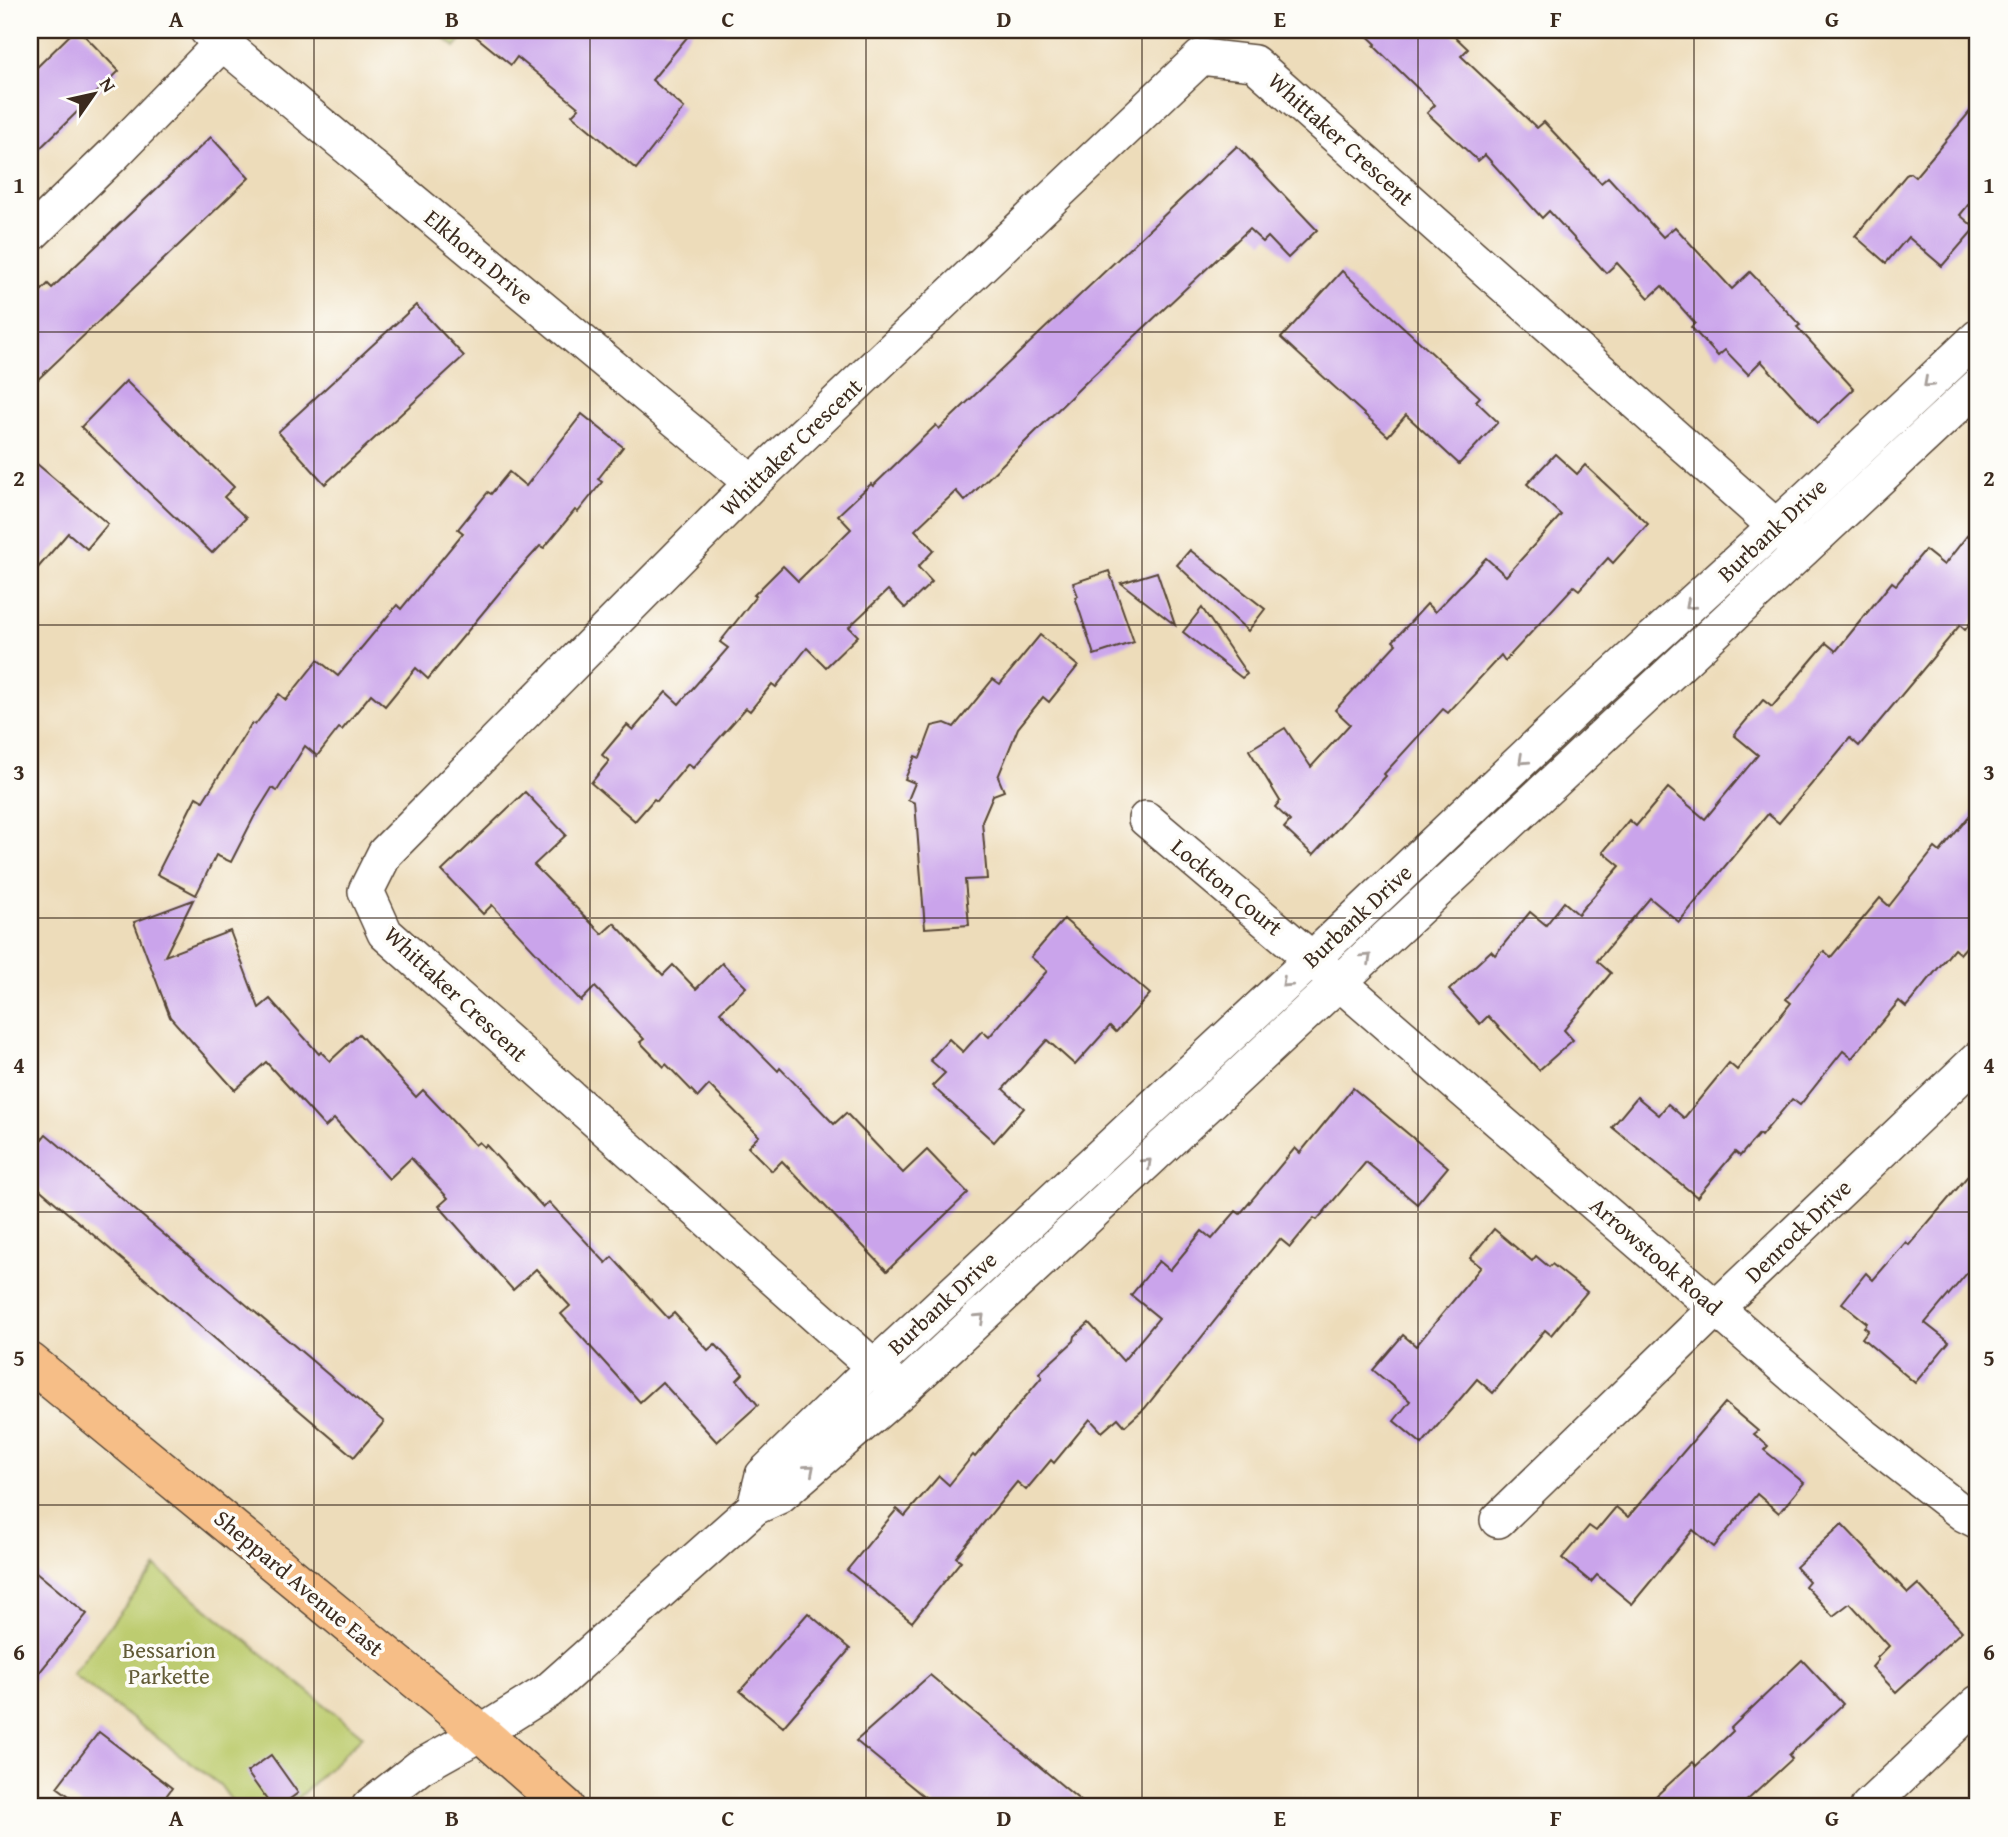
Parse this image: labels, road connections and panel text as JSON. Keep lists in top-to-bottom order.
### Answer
{
  "streets": {
    "main road": ["Sheppard Avenue East"],
    "street": [
      "Whittaker Crescent",
      "Elkhorn Drive",
      "Burbank Drive",
      "Lockton Court",
      "Denrock Drive",
      "Arrowstook Road"
    ]
  },
  "crossings": [
    ["Whittaker Crescent", "Elkhorn Drive"],
    ["Whittaker Crescent", "Burbank Drive"],
    ["Burbank Drive", "Lockton Court"],
    ["Burbank Drive", "Arrowstook Road"],
    ["Burbank Drive", "Sheppard Avenue East"],
    ["Lockton Court", "Arrowstook Road"],
    ["Denrock Drive", "Arrowstook Road"]
  ],
  "parks": ["Bessarion Parkette"],
  "north": "top right",
  "grid": {
    "columns": [
      "A",
      "B",
      "C",
      "D",
      "E",
      "F",
      "G"
    ],
    "rows": [
      "1",
      "2",
      "3",
      "4",
      "5",
      "6"
    ]
  }
}
